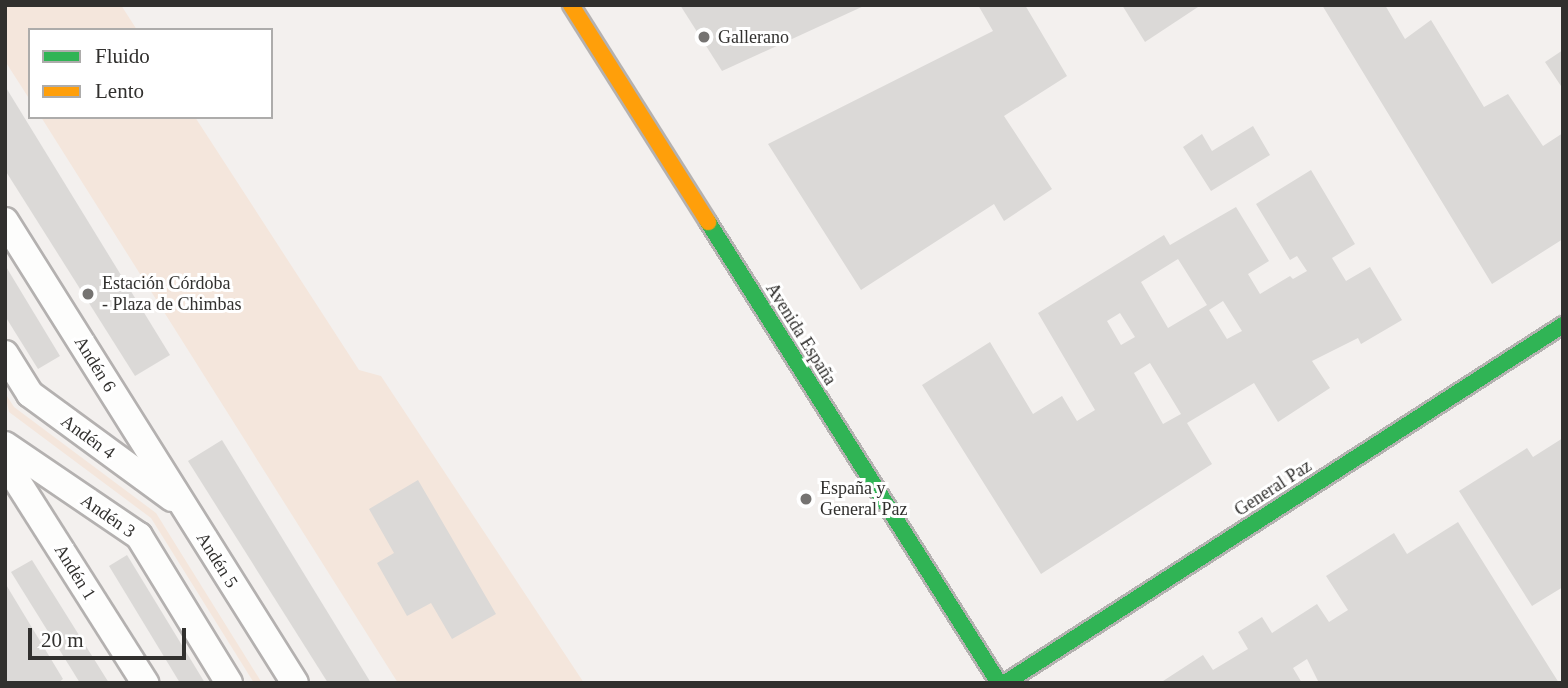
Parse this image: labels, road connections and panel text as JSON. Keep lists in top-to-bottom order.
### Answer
{
  "streets": {
    "main road": ["Avenida España", "General Paz"],
    "lane": [
      "Andén 6",
      "Andén 4",
      "Andén 3",
      "Andén 5",
      "Andén 1"
    ]
  },
  "crossings": [
    ["Andén 6", "Andén 4"],
    ["Andén 6", "Andén 5"],
    ["Andén 4", "Andén 5"]
  ],
  "places": ["Gallerano", "Estación Córdoba - Plaza de Chimbas", "España y General Paz"],
  "legend": ["Fluido", "Lento"],
  "scale_bar": "20 m"
}
